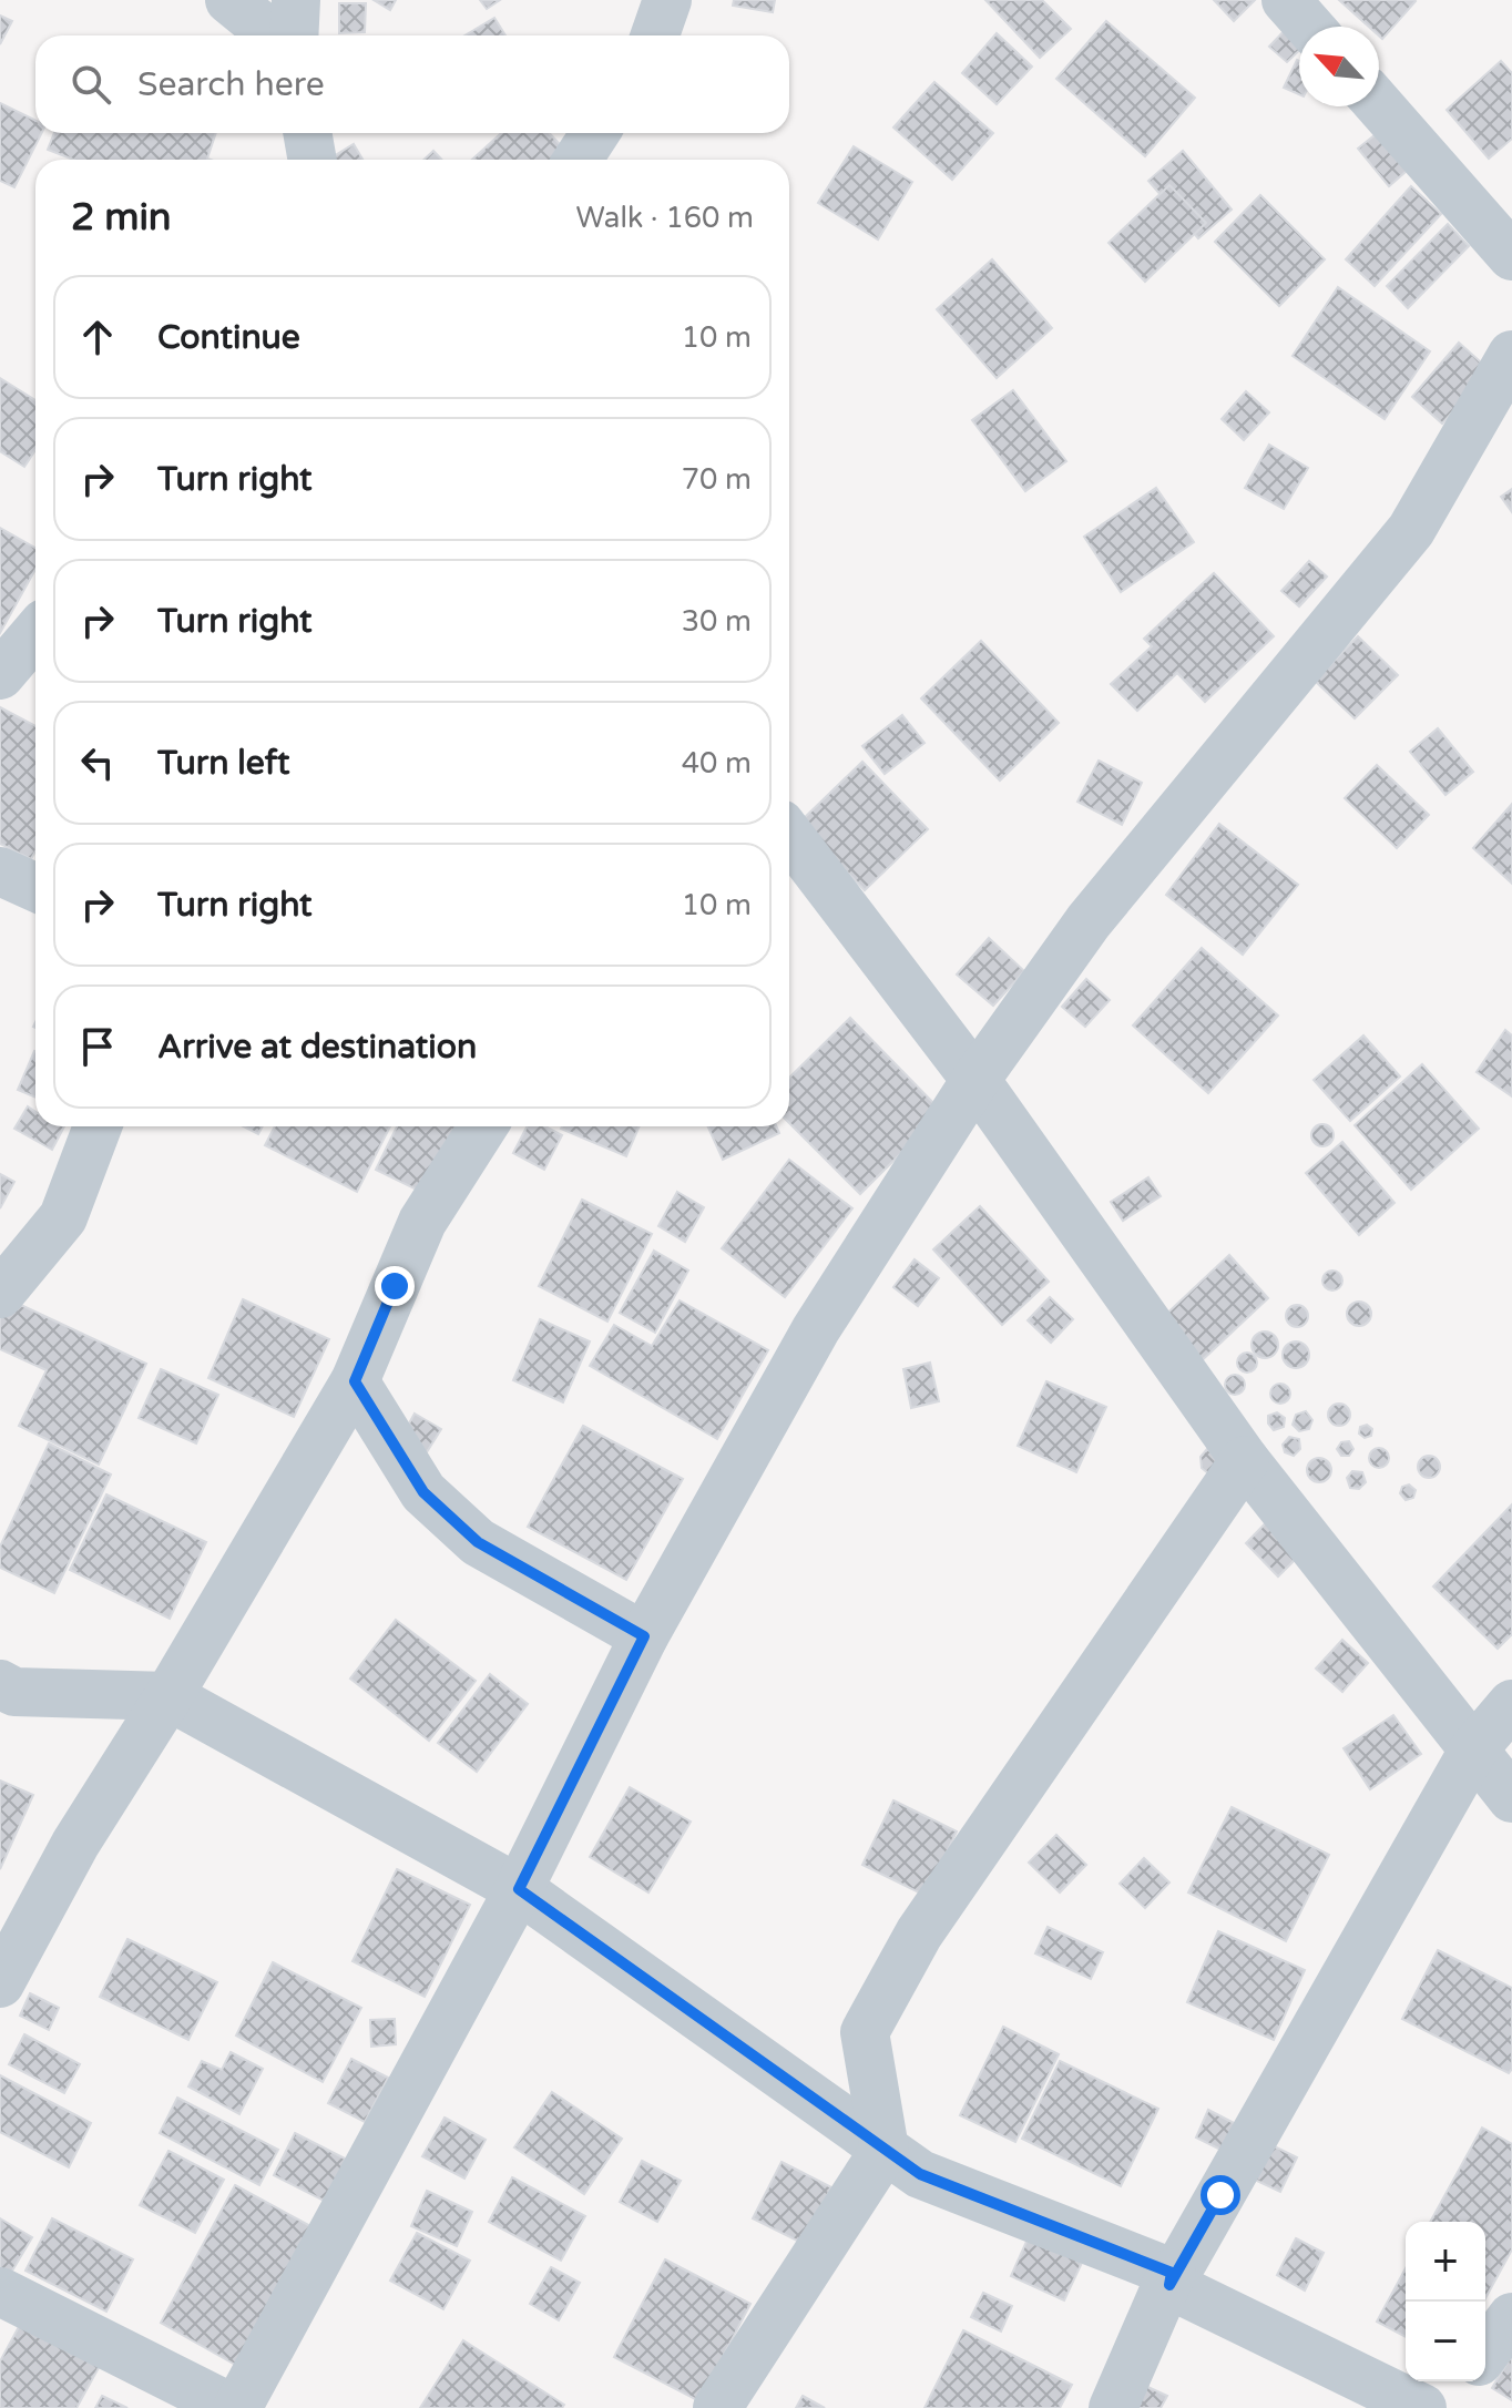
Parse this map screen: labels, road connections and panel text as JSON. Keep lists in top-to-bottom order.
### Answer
{
  "north": "top left",
  "page": {
    "search": "Search here",
    "heading": ["2 min", "Walk · 160 m"],
    "list": [
      ["Continue", "10 m"],
      ["Turn right", "70 m"],
      ["Turn right", "30 m"],
      ["Turn left", "40 m"],
      ["Turn right", "10 m"],
      "Arrive at destination"
    ],
    "map_buttons": ["+", "−"]
  }
}
